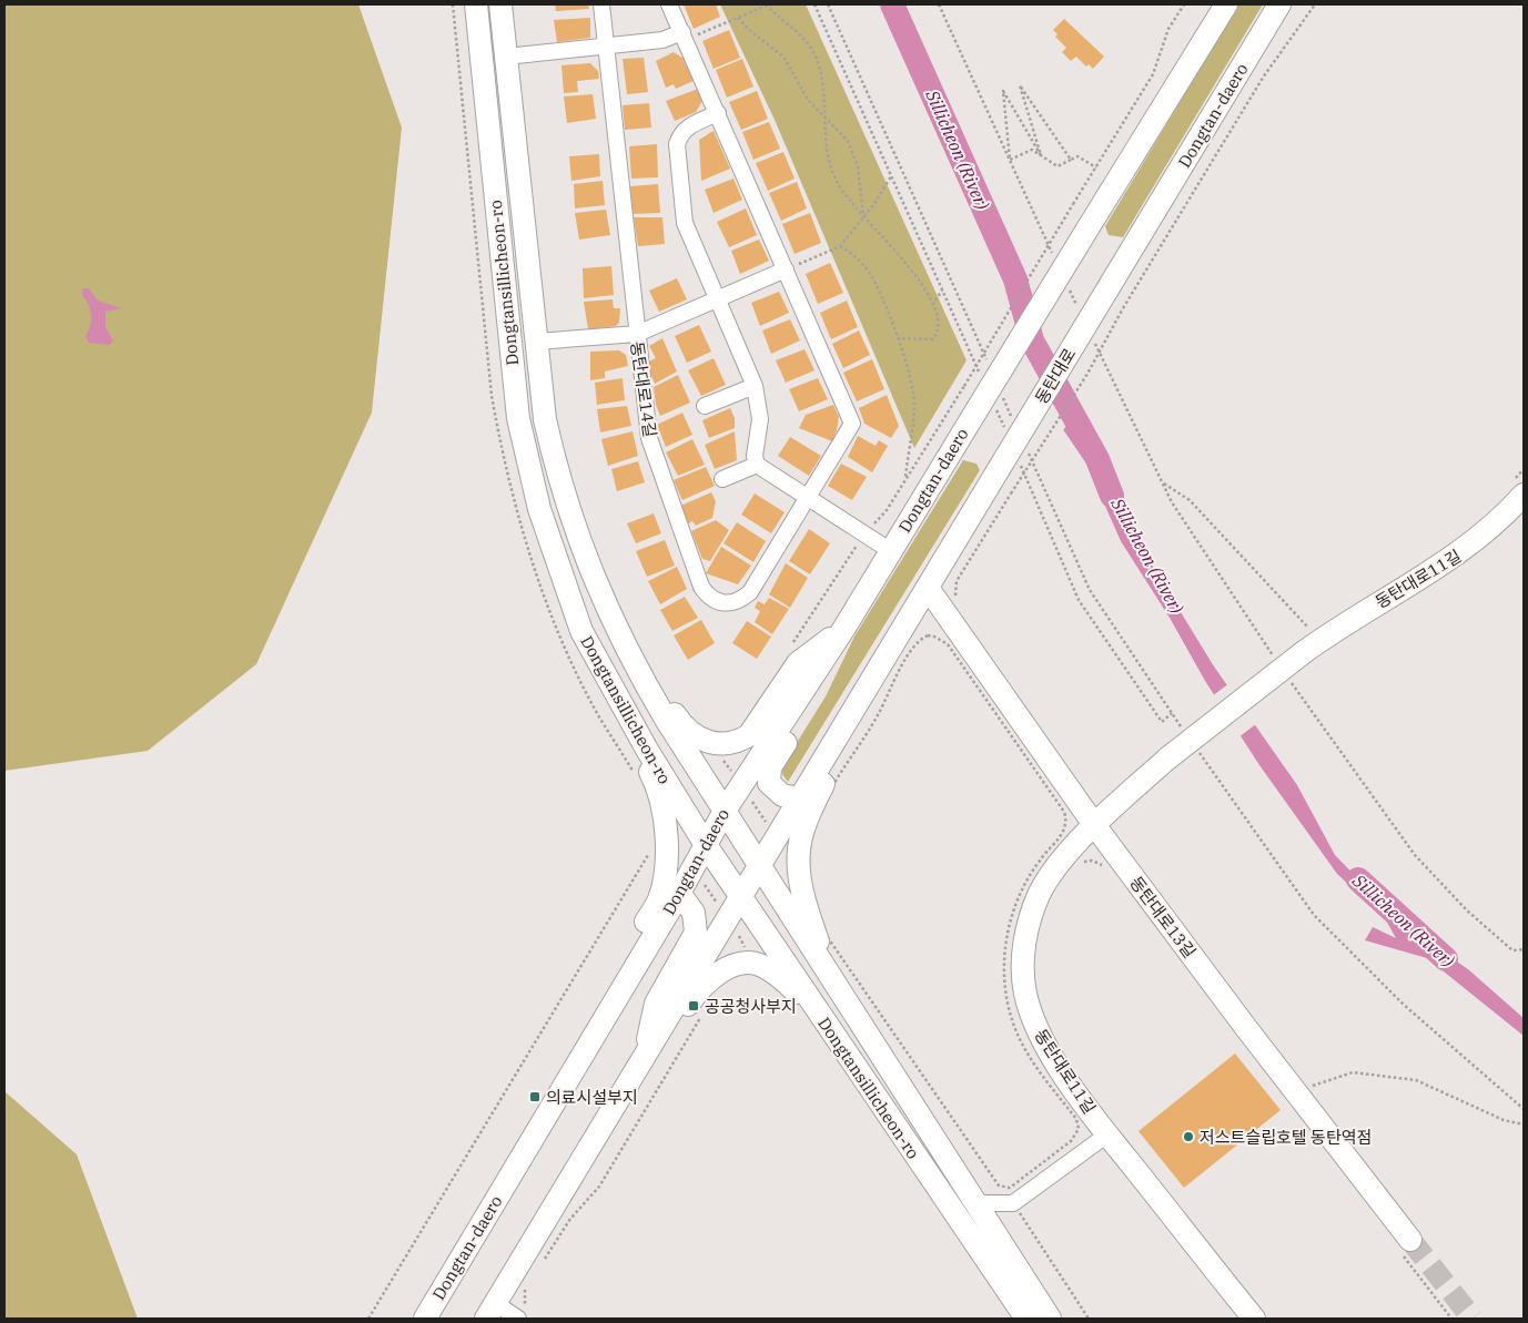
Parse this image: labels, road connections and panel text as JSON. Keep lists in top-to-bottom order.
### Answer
{
  "streets": {
    "main road": [
      "Dongtan-daero",
      "Dongtansillicheon-ro",
      "동탄대로",
      "동탄대로11길",
      "동탄대로13길"
    ],
    "street": ["동탄대로14길"]
  },
  "crossings": [
    ["Dongtan-daero", "Dongtansillicheon-ro"],
    ["Dongtan-daero", "동탄대로"],
    ["동탄대로", "동탄대로13길"],
    ["동탄대로11길", "동탄대로13길"]
  ],
  "water": ["Sillicheon (River)"],
  "places": {
    "transit": ["공공청사부지", "의료시설부지"],
    "other": ["저스트슬립호텔 동탄역점"]
  }
}
